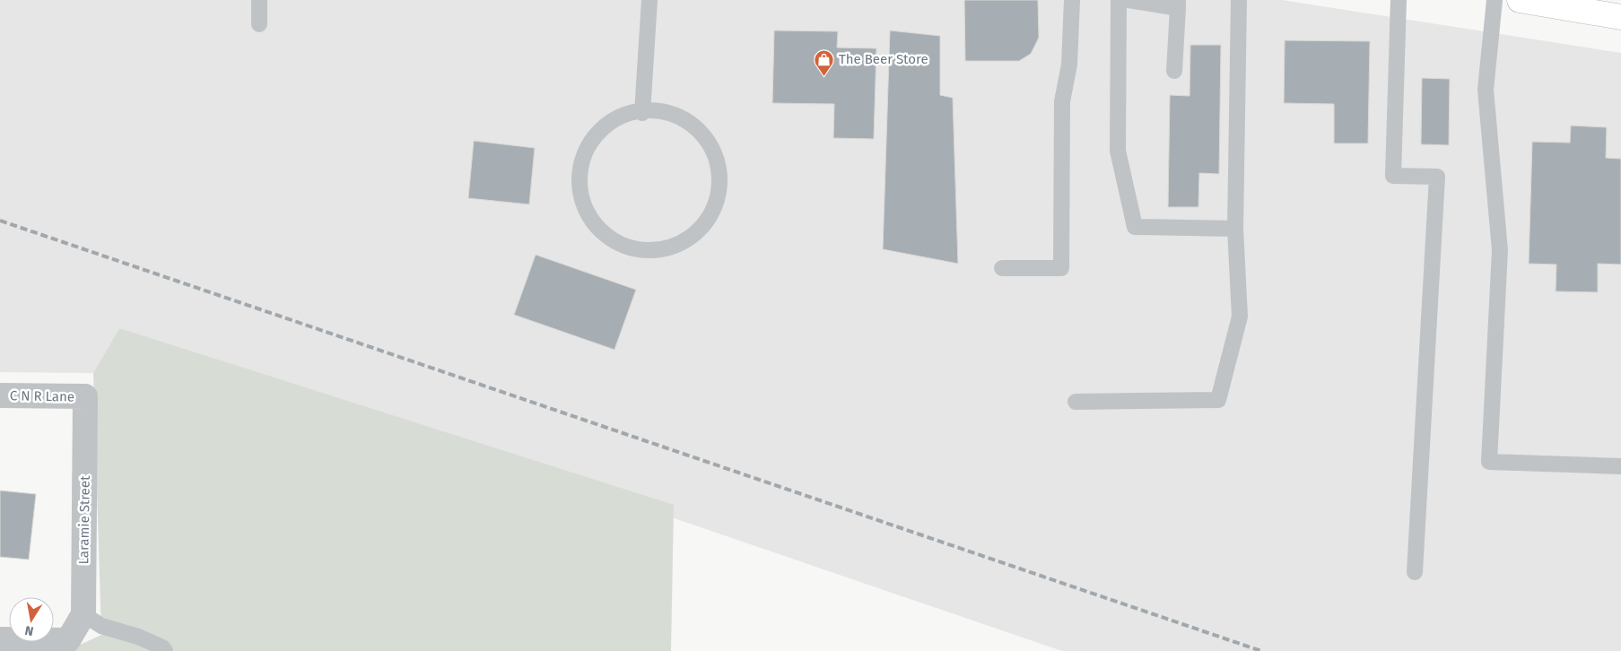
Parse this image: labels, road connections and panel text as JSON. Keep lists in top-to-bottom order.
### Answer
{
  "streets": {
    "street": ["C N R Lane", "Laramie Street"]
  },
  "crossings": [
    ["C N R Lane", "Laramie Street"]
  ],
  "places": {
    "shop": ["The Beer Store"]
  },
  "north": "bottom"
}
